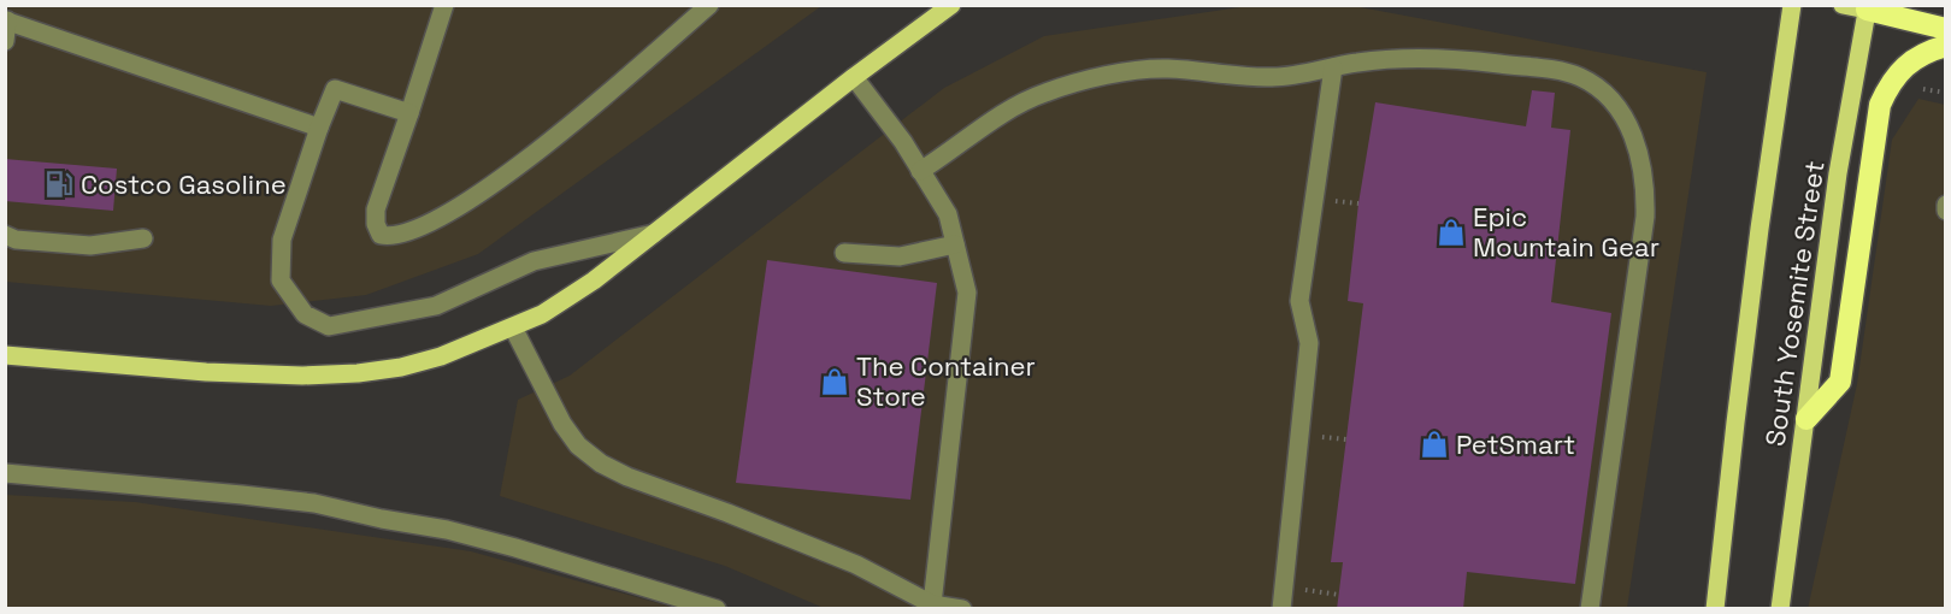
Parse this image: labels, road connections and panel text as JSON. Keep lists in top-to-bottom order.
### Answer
{
  "streets": {
    "main road": ["South Yosemite Street"]
  },
  "places": {
    "fuel station": ["Costco Gasoline"],
    "shop": ["Epic Mountain Gear", "The Container Store", "PetSmart"]
  }
}
